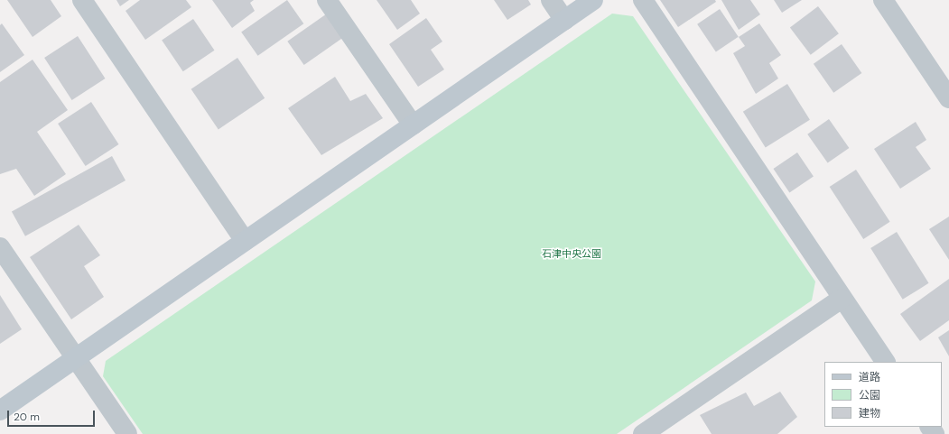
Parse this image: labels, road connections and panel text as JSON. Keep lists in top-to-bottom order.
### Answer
{
  "parks": ["石津中央公園"],
  "legend": ["道路", "公園", "建物"],
  "scale_bar": "20 m"
}
